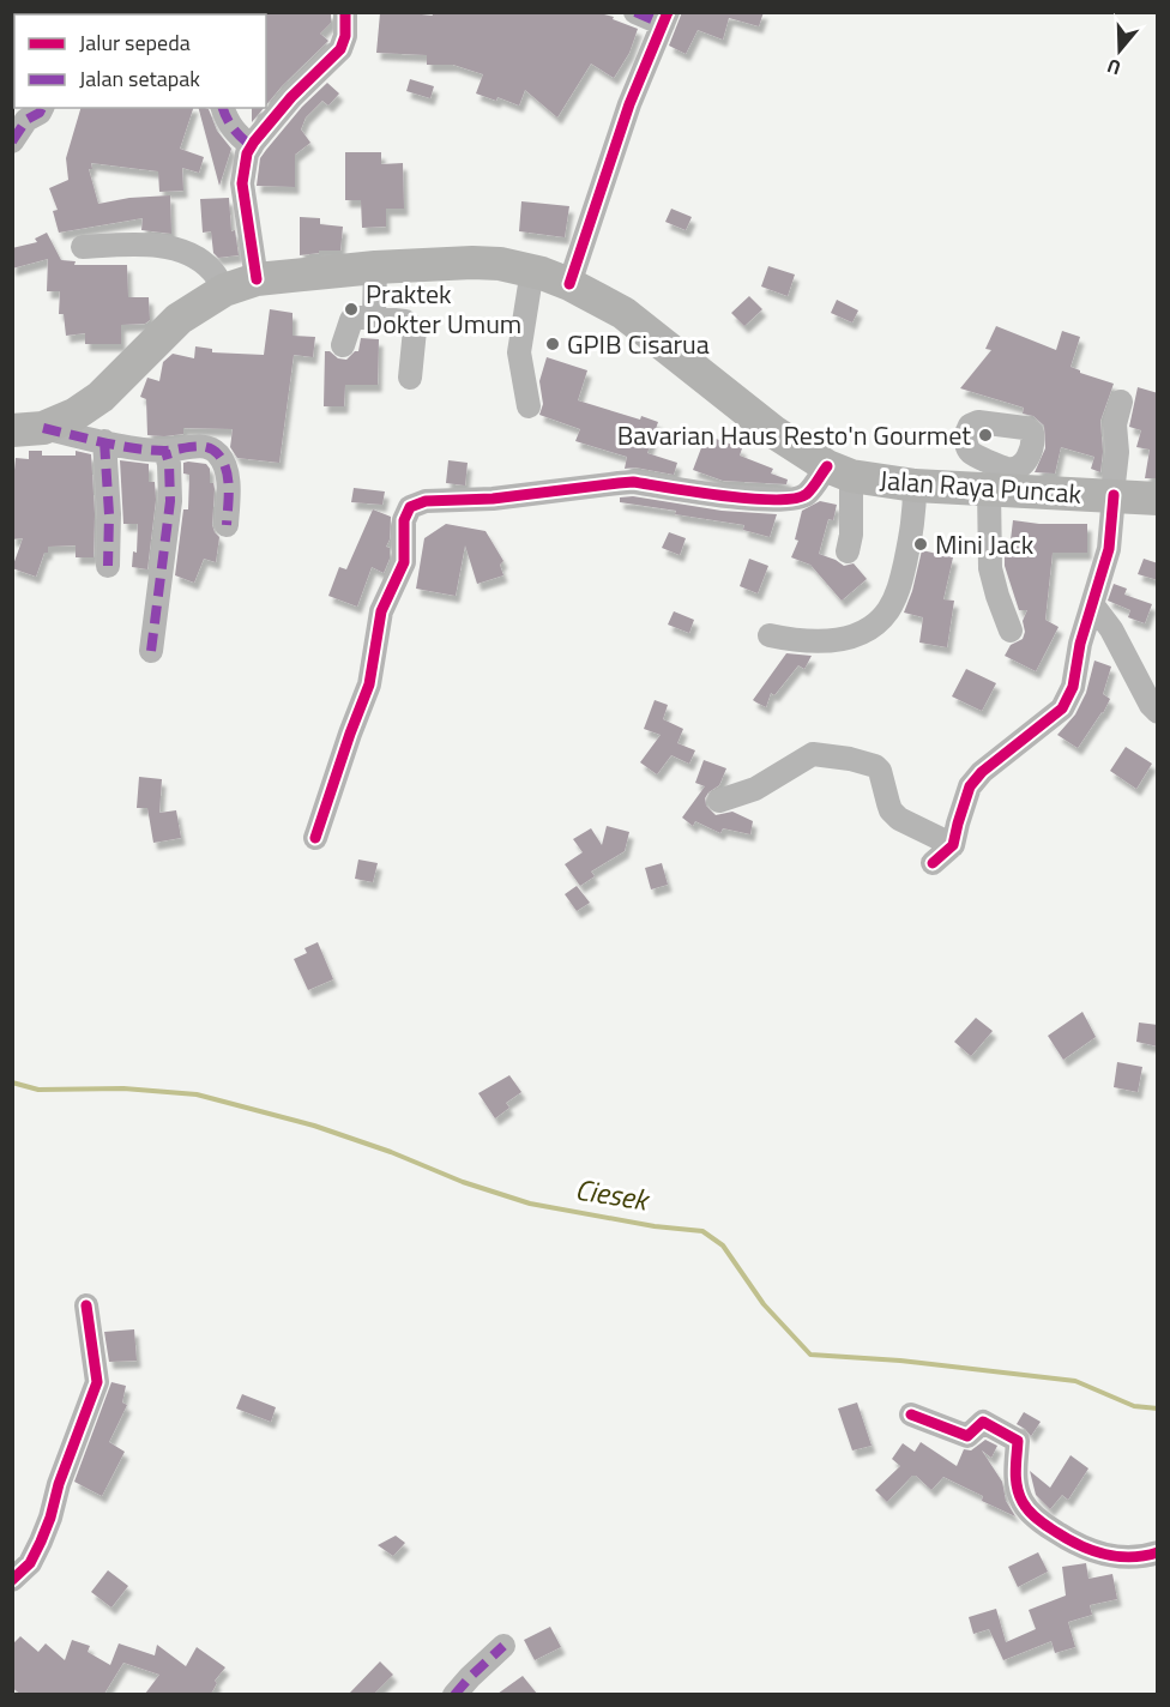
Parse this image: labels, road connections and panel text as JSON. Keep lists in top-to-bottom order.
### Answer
{
  "streets": {
    "highway": ["Jalan Raya Puncak"]
  },
  "water": ["Ciesek"],
  "places": [
    "Praktek Dokter Umum",
    "GPIB Cisarua",
    "Bavarian Haus Resto'n Gourmet",
    "Mini Jack"
  ],
  "legend": ["Jalur sepeda", "Jalan setapak"],
  "north": "bottom"
}
